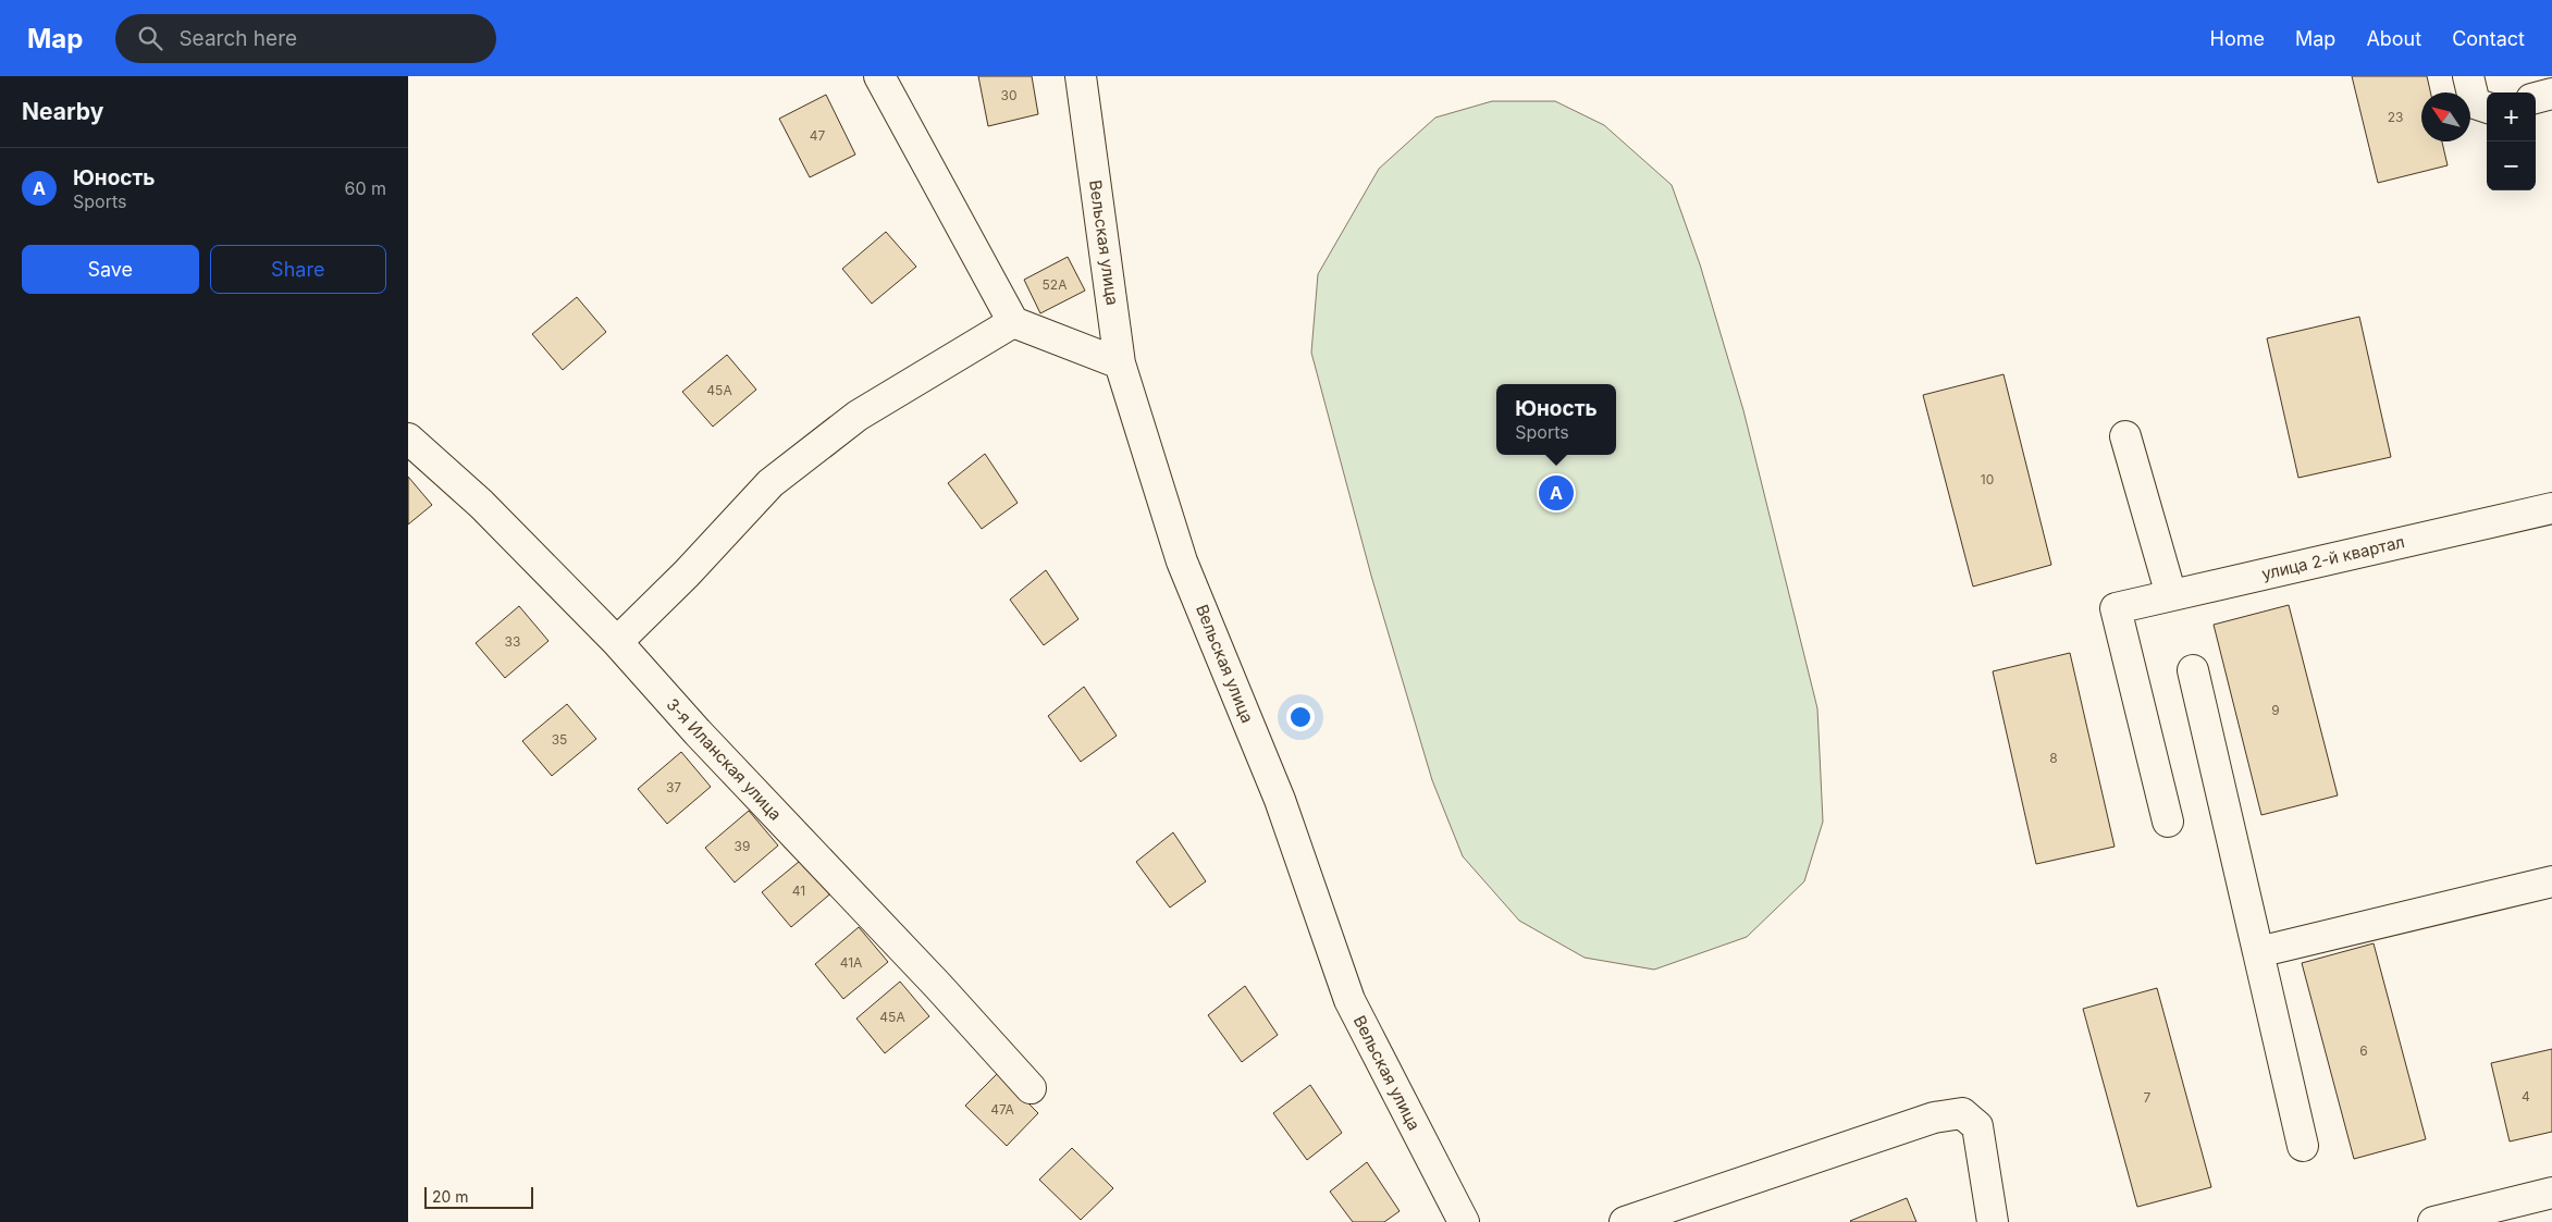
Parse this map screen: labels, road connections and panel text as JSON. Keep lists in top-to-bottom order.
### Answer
{
  "streets": {
    "street": ["Вельская улица", "улица 2-й квартал", "3-я Иланская улица"]
  },
  "house_numbers": [
    "30",
    "23",
    "47",
    "52А",
    "45А",
    "10",
    "33",
    "9",
    "35",
    "8",
    "37",
    "39",
    "41",
    "41А",
    "45А",
    "6",
    "4",
    "7",
    "47А"
  ],
  "scale_bar": "20 m",
  "north": "top left",
  "page": {
    "header": "Map",
    "search": "Search here",
    "nav": [
      "Home",
      "Map",
      "About",
      "Contact"
    ],
    "heading": "Nearby",
    "map_buttons": ["+", "−"],
    "list": [
      {
        "mark": "A",
        "name": "Юность",
        "note": "Sports",
        "value": "60 m"
      }
    ],
    "buttons": ["Save", "Share"],
    "popup": ["Юность", "Sports"],
    "pins": "A",
    "scale": "20 m"
  }
}
